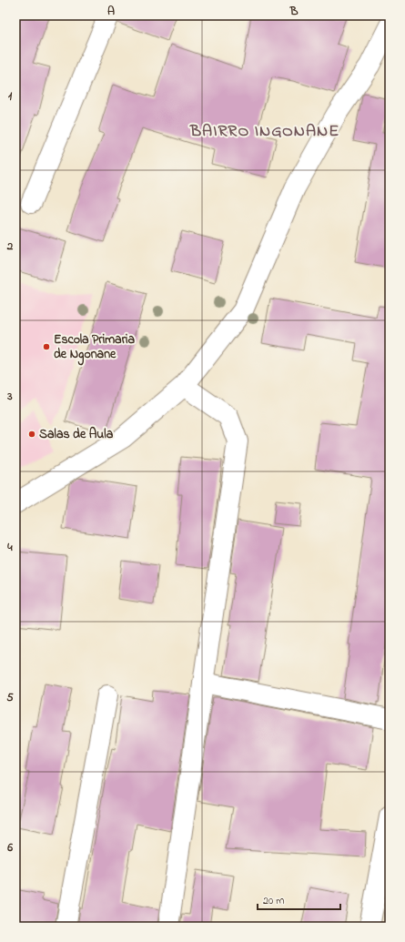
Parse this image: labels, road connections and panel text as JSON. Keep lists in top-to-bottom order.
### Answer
{
  "districts": ["BAIRRO INGONANE"],
  "places": ["Escola Primaria de Ngonane", "Salas de Aula"],
  "scale_bar": "20 m",
  "grid": {
    "columns": ["A", "B"],
    "rows": [
      "1",
      "2",
      "3",
      "4",
      "5",
      "6"
    ]
  }
}
